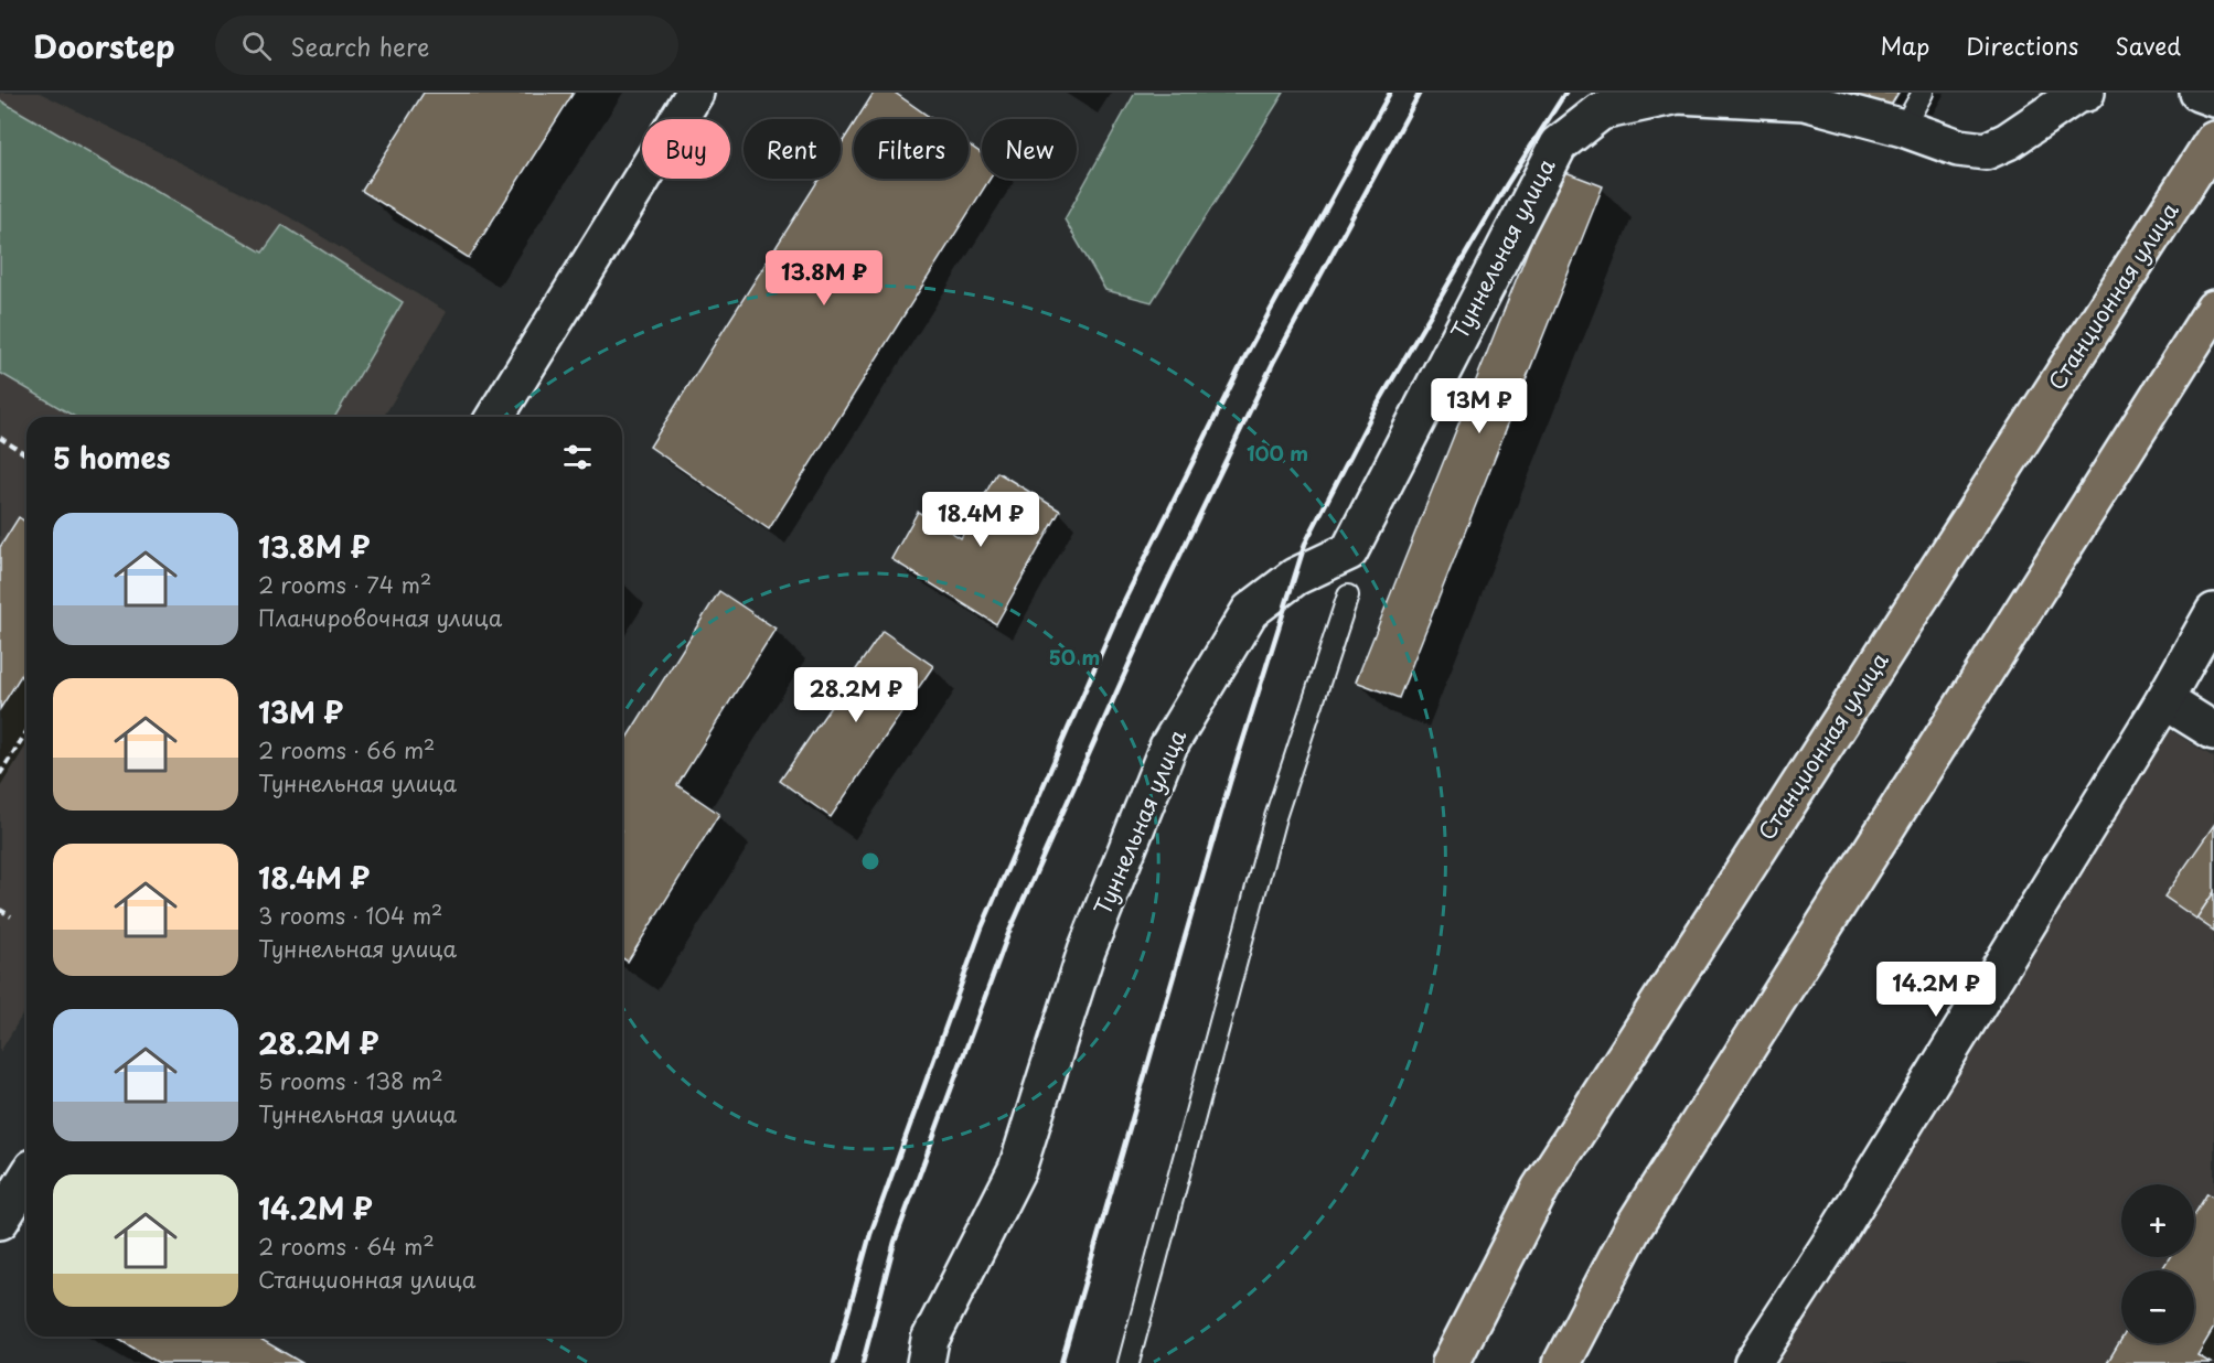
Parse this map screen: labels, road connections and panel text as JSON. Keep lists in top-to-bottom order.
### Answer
{
  "streets": {
    "main road": ["Станционная улица"],
    "street": ["Туннельная улица"]
  },
  "page": {
    "header": "Doorstep",
    "search": "Search here",
    "nav": ["Map", "Directions", "Saved"],
    "chip": [
      "Buy",
      "Rent",
      "Filters",
      "New"
    ],
    "price": [
      "13.8M ₽",
      "13M ₽",
      "18.4M ₽",
      "28.2M ₽",
      "14.2M ₽"
    ],
    "heading": "5 homes",
    "list": [
      {
        "name": "13.8M ₽",
        "note": "2 rooms · 74 m² · Планировочная улица"
      },
      {
        "name": "13M ₽",
        "note": "2 rooms · 66 m² · Туннельная улица"
      },
      {
        "name": "18.4M ₽",
        "note": "3 rooms · 104 m² · Туннельная улица"
      },
      {
        "name": "28.2M ₽",
        "note": "5 rooms · 138 m² · Туннельная улица"
      },
      {
        "name": "14.2M ₽",
        "note": "2 rooms · 64 m² · Станционная улица"
      }
    ],
    "map_buttons": ["+", "−"]
  },
  "rings": ["100 m", "50 m"]
}
